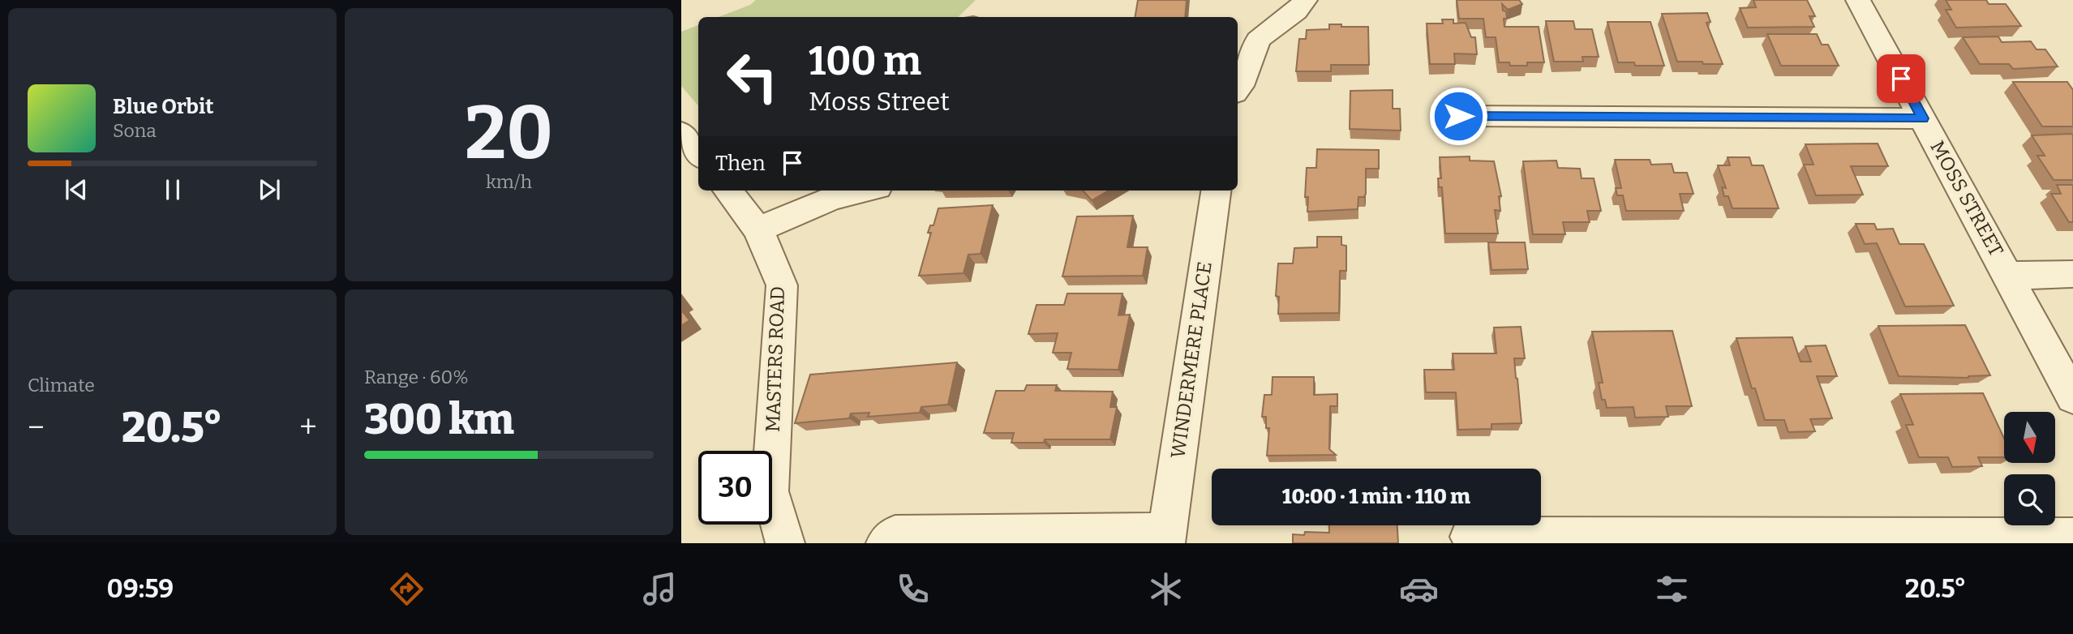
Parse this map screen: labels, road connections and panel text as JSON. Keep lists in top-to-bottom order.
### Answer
{
  "streets": {
    "street": ["MOSS STREET", "MASTERS ROAD", "WINDERMERE PLACE"]
  },
  "north": "bottom",
  "page": {
    "tile": [
      ["20", "km/h"],
      "Climate",
      ["Range · 60%", "300 km"]
    ],
    "turn": ["100 m", "Moss Street"],
    "song": ["Blue Orbit", "Sona"],
    "then": "Then",
    "heat": ["−", "20.5°", "+"],
    "limit": "30",
    "trip": "10:00 · 1 min · 110 m",
    "tabs": ["09:59", "20.5°"]
  }
}
